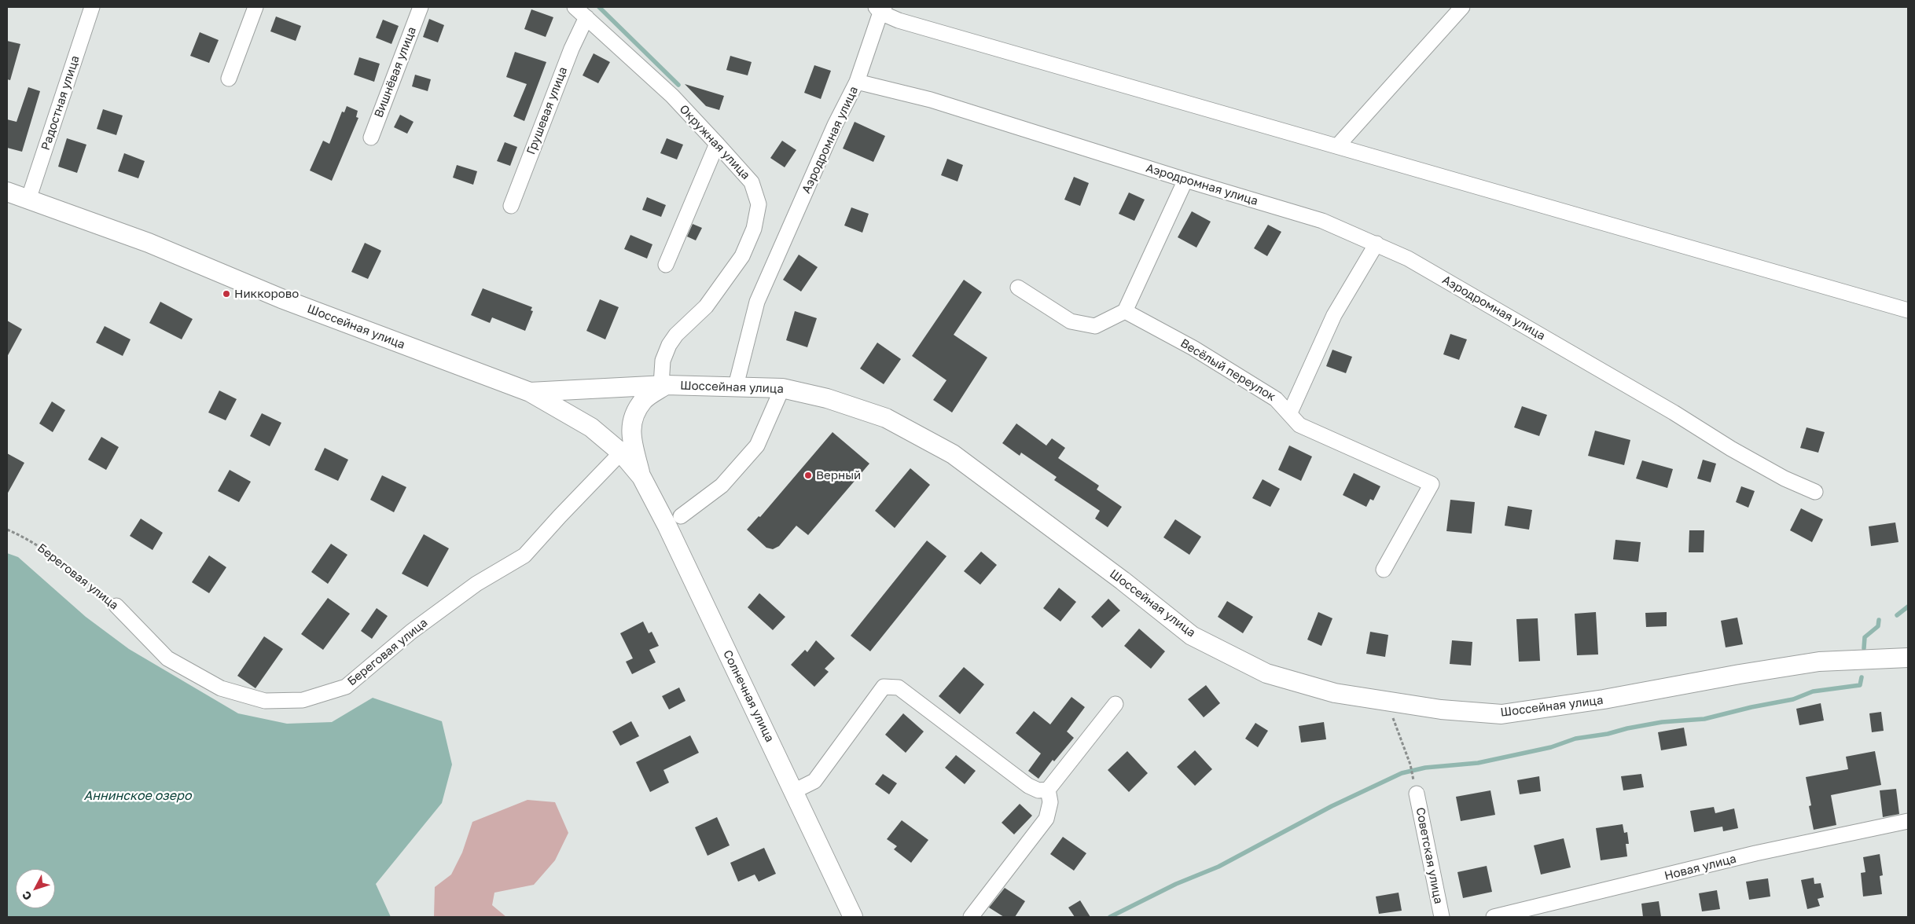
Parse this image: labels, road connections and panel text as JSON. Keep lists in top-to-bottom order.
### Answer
{
  "streets": {
    "main road": ["Шоссейная улица", "Солнечная улица"],
    "street": [
      "Вишнёвая улица",
      "Радостная улица",
      "Грушевая улица",
      "Аэродромная улица",
      "Окружная улица",
      "Весёлый переулок",
      "Береговая улица",
      "Советская улица",
      "Новая улица"
    ]
  },
  "crossings": [
    ["Радостная улица", "Шоссейная улица"],
    ["Грушевая улица", "Окружная улица"],
    ["Аэродромная улица", "Шоссейная улица"],
    ["Окружная улица", "Шоссейная улица"]
  ],
  "water": ["Аннинское озеро"],
  "places": ["Никкорово", "Верный"],
  "north": "bottom left"
}
